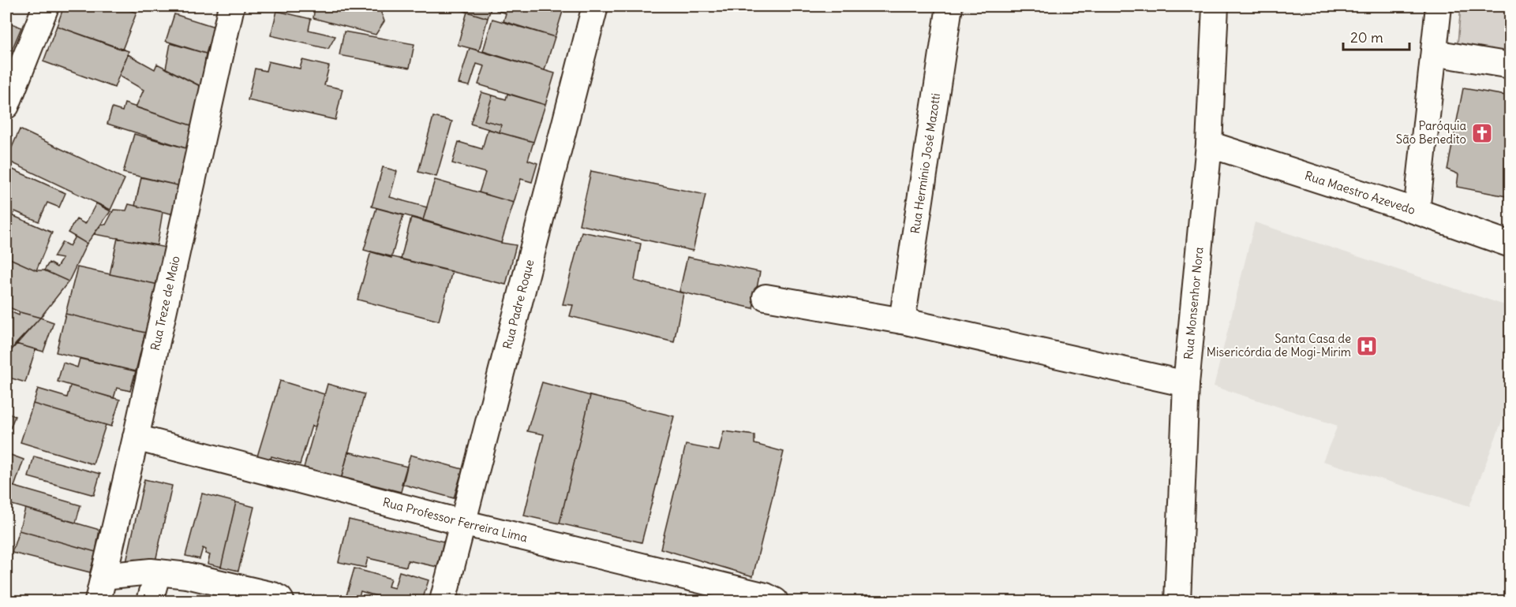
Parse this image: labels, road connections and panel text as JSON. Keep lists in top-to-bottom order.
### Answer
{
  "streets": {
    "street": [
      "Rua Hermínio José Mazotti",
      "Rua Maestro Azevedo",
      "Rua Treze de Maio",
      "Rua Padre Roque",
      "Rua Monsenhor Nora",
      "Rua Professor Ferreira Lima"
    ]
  },
  "crossings": [
    ["Rua Maestro Azevedo", "Rua Monsenhor Nora"],
    ["Rua Treze de Maio", "Rua Professor Ferreira Lima"],
    ["Rua Padre Roque", "Rua Professor Ferreira Lima"]
  ],
  "places": {
    "church": ["Paróquia São Benedito"],
    "hospital": ["Santa Casa de Misericórdia de Mogi-Mirim"]
  },
  "scale_bar": "20 m"
}
